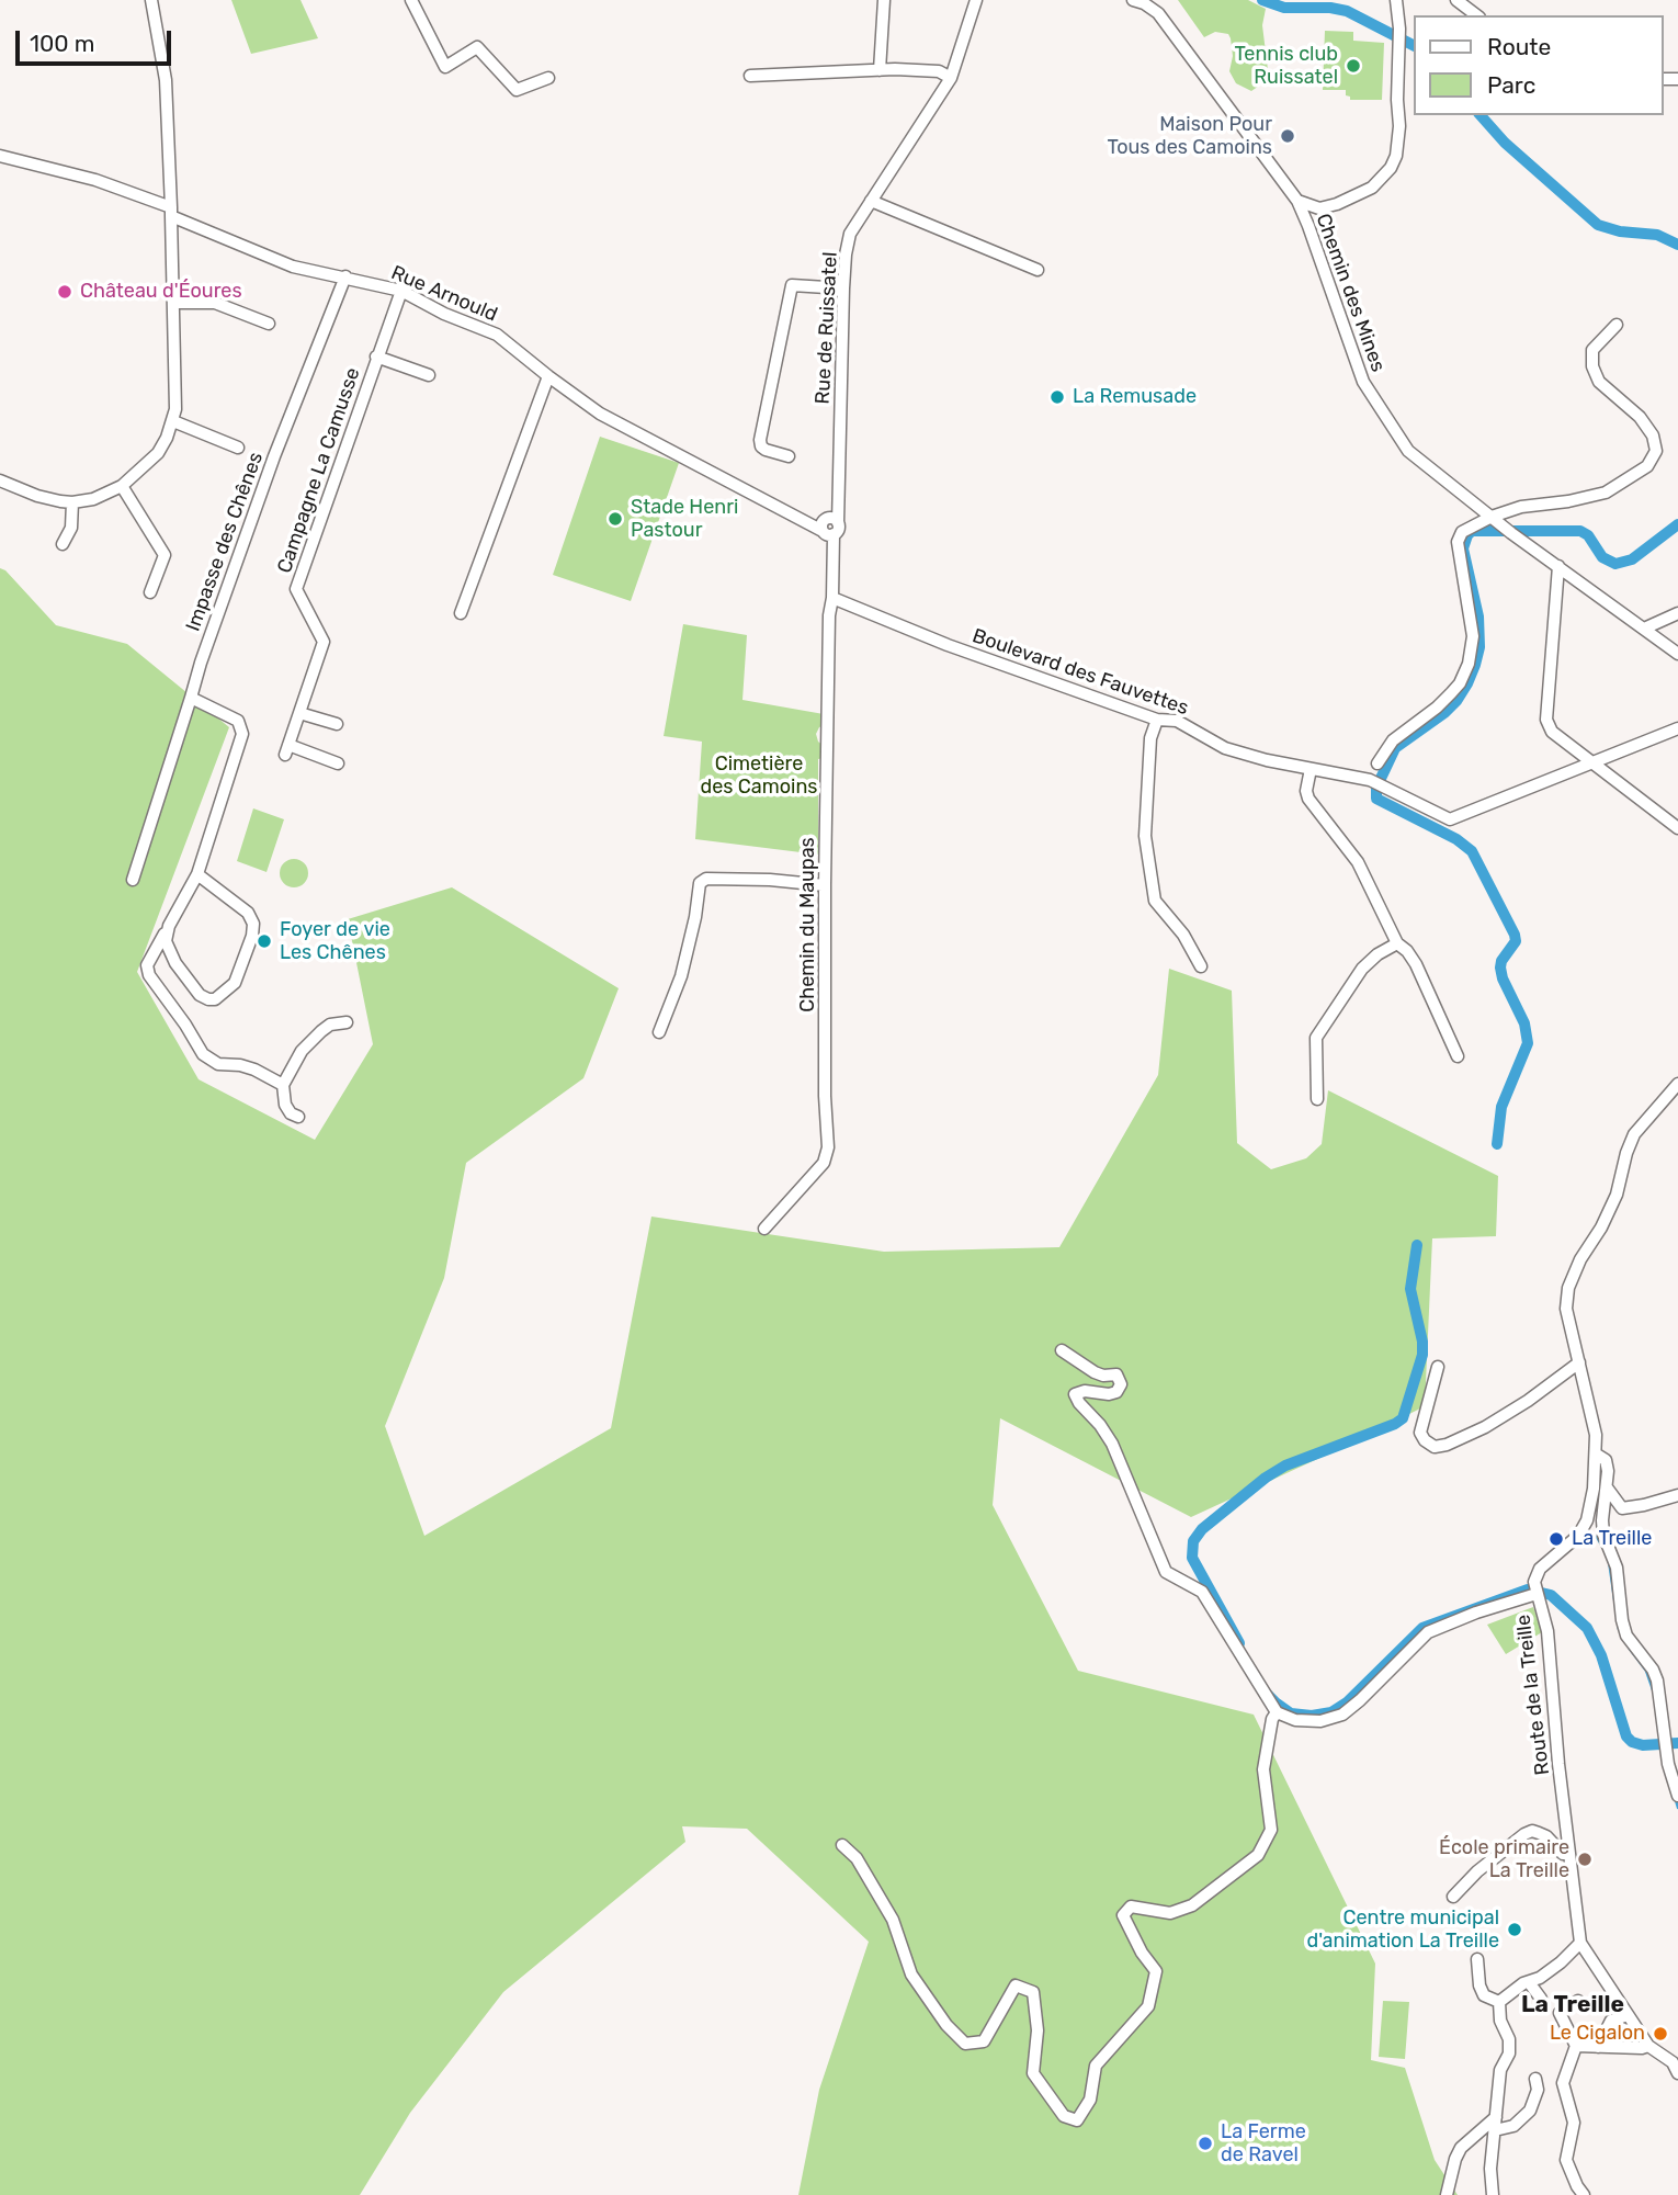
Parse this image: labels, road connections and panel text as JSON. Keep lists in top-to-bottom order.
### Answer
{
  "streets": {
    "street": [
      "Chemin des Mines",
      "Rue Arnould",
      "Rue de Ruissatel",
      "Campagne La Camusse",
      "Impasse des Chênes",
      "Boulevard des Fauvettes",
      "Chemin du Maupas",
      "Route de la Treille"
    ]
  },
  "crossings": [
    ["Rue Arnould", "Rue de Ruissatel"],
    ["Rue Arnould", "Campagne La Camusse"],
    ["Rue Arnould", "Impasse des Chênes"],
    ["Boulevard des Fauvettes", "Chemin du Maupas"]
  ],
  "districts": ["La Treille"],
  "parks": ["Cimetière des Camoins"],
  "places": [
    "Tennis club Ruissatel",
    "Maison Pour Tous des Camoins",
    "Château d'Éoures",
    "La Remusade",
    "Stade Henri Pastour",
    "Foyer de vie Les Chênes",
    "La Treille",
    "École primaire La Treille",
    "Centre municipal d'animation La Treille",
    "Le Cigalon",
    "La Ferme de Ravel"
  ],
  "legend": ["Route", "Parc"],
  "scale_bar": "100 m"
}
